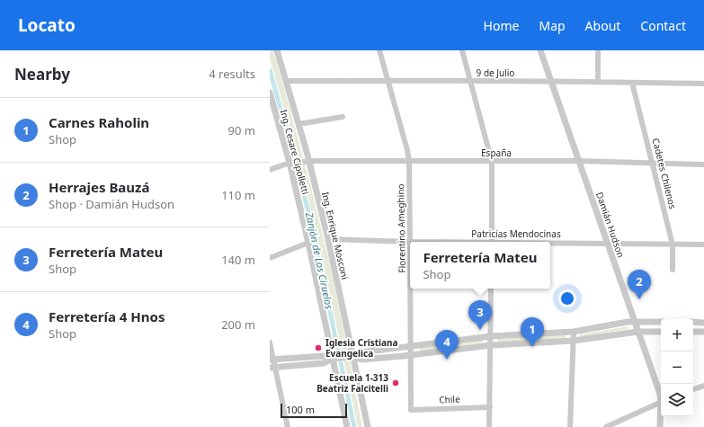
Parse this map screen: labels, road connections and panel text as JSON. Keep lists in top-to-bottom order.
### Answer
{
  "streets": {
    "street": [
      "9 de Julio",
      "Ing. Cesare Cipolletti",
      "España",
      "Cadetes Chilenos",
      "Damián Hudson",
      "Florentino Ameghino",
      "Patricias Mendocinas",
      "Ing. Enrique Mosconi",
      "Chile"
    ]
  },
  "crossings": [
    ["9 de Julio", "Cadetes Chilenos"],
    ["9 de Julio", "Damián Hudson"],
    ["9 de Julio", "Florentino Ameghino"],
    ["9 de Julio", "Ing. Enrique Mosconi"],
    ["Ing. Cesare Cipolletti", "España"],
    ["España", "Cadetes Chilenos"],
    ["España", "Damián Hudson"],
    ["España", "Florentino Ameghino"],
    ["España", "Ing. Enrique Mosconi"],
    ["Cadetes Chilenos", "Patricias Mendocinas"],
    ["Damián Hudson", "Patricias Mendocinas"],
    ["Florentino Ameghino", "Patricias Mendocinas"],
    ["Florentino Ameghino", "Chile"],
    ["Patricias Mendocinas", "Ing. Enrique Mosconi"]
  ],
  "water": ["Zanjón de Los Ciruelos"],
  "places": ["Iglesia Cristiana Evangelica", "Escuela 1-313 Beatriz Falcitelli"],
  "scale_bar": "100 m",
  "page": {
    "header": "Locato",
    "nav": [
      "Home",
      "Map",
      "About",
      "Contact"
    ],
    "heading": ["Nearby", "4 results"],
    "list": [
      {
        "mark": "1",
        "name": "Carnes Raholin",
        "note": "Shop",
        "value": "90 m"
      },
      {
        "mark": "2",
        "name": "Herrajes Bauzá",
        "note": "Shop · Damián Hudson",
        "value": "110 m"
      },
      {
        "mark": "3",
        "name": "Ferretería Mateu",
        "note": "Shop",
        "value": "140 m"
      },
      {
        "mark": "4",
        "name": "Ferretería 4 Hnos",
        "note": "Shop",
        "value": "200 m"
      }
    ],
    "popup": ["Ferretería Mateu", "Shop"],
    "pins": [
      "2",
      "3",
      "1",
      "4"
    ],
    "map_buttons": ["+", "−"],
    "scale": "100 m"
  }
}
